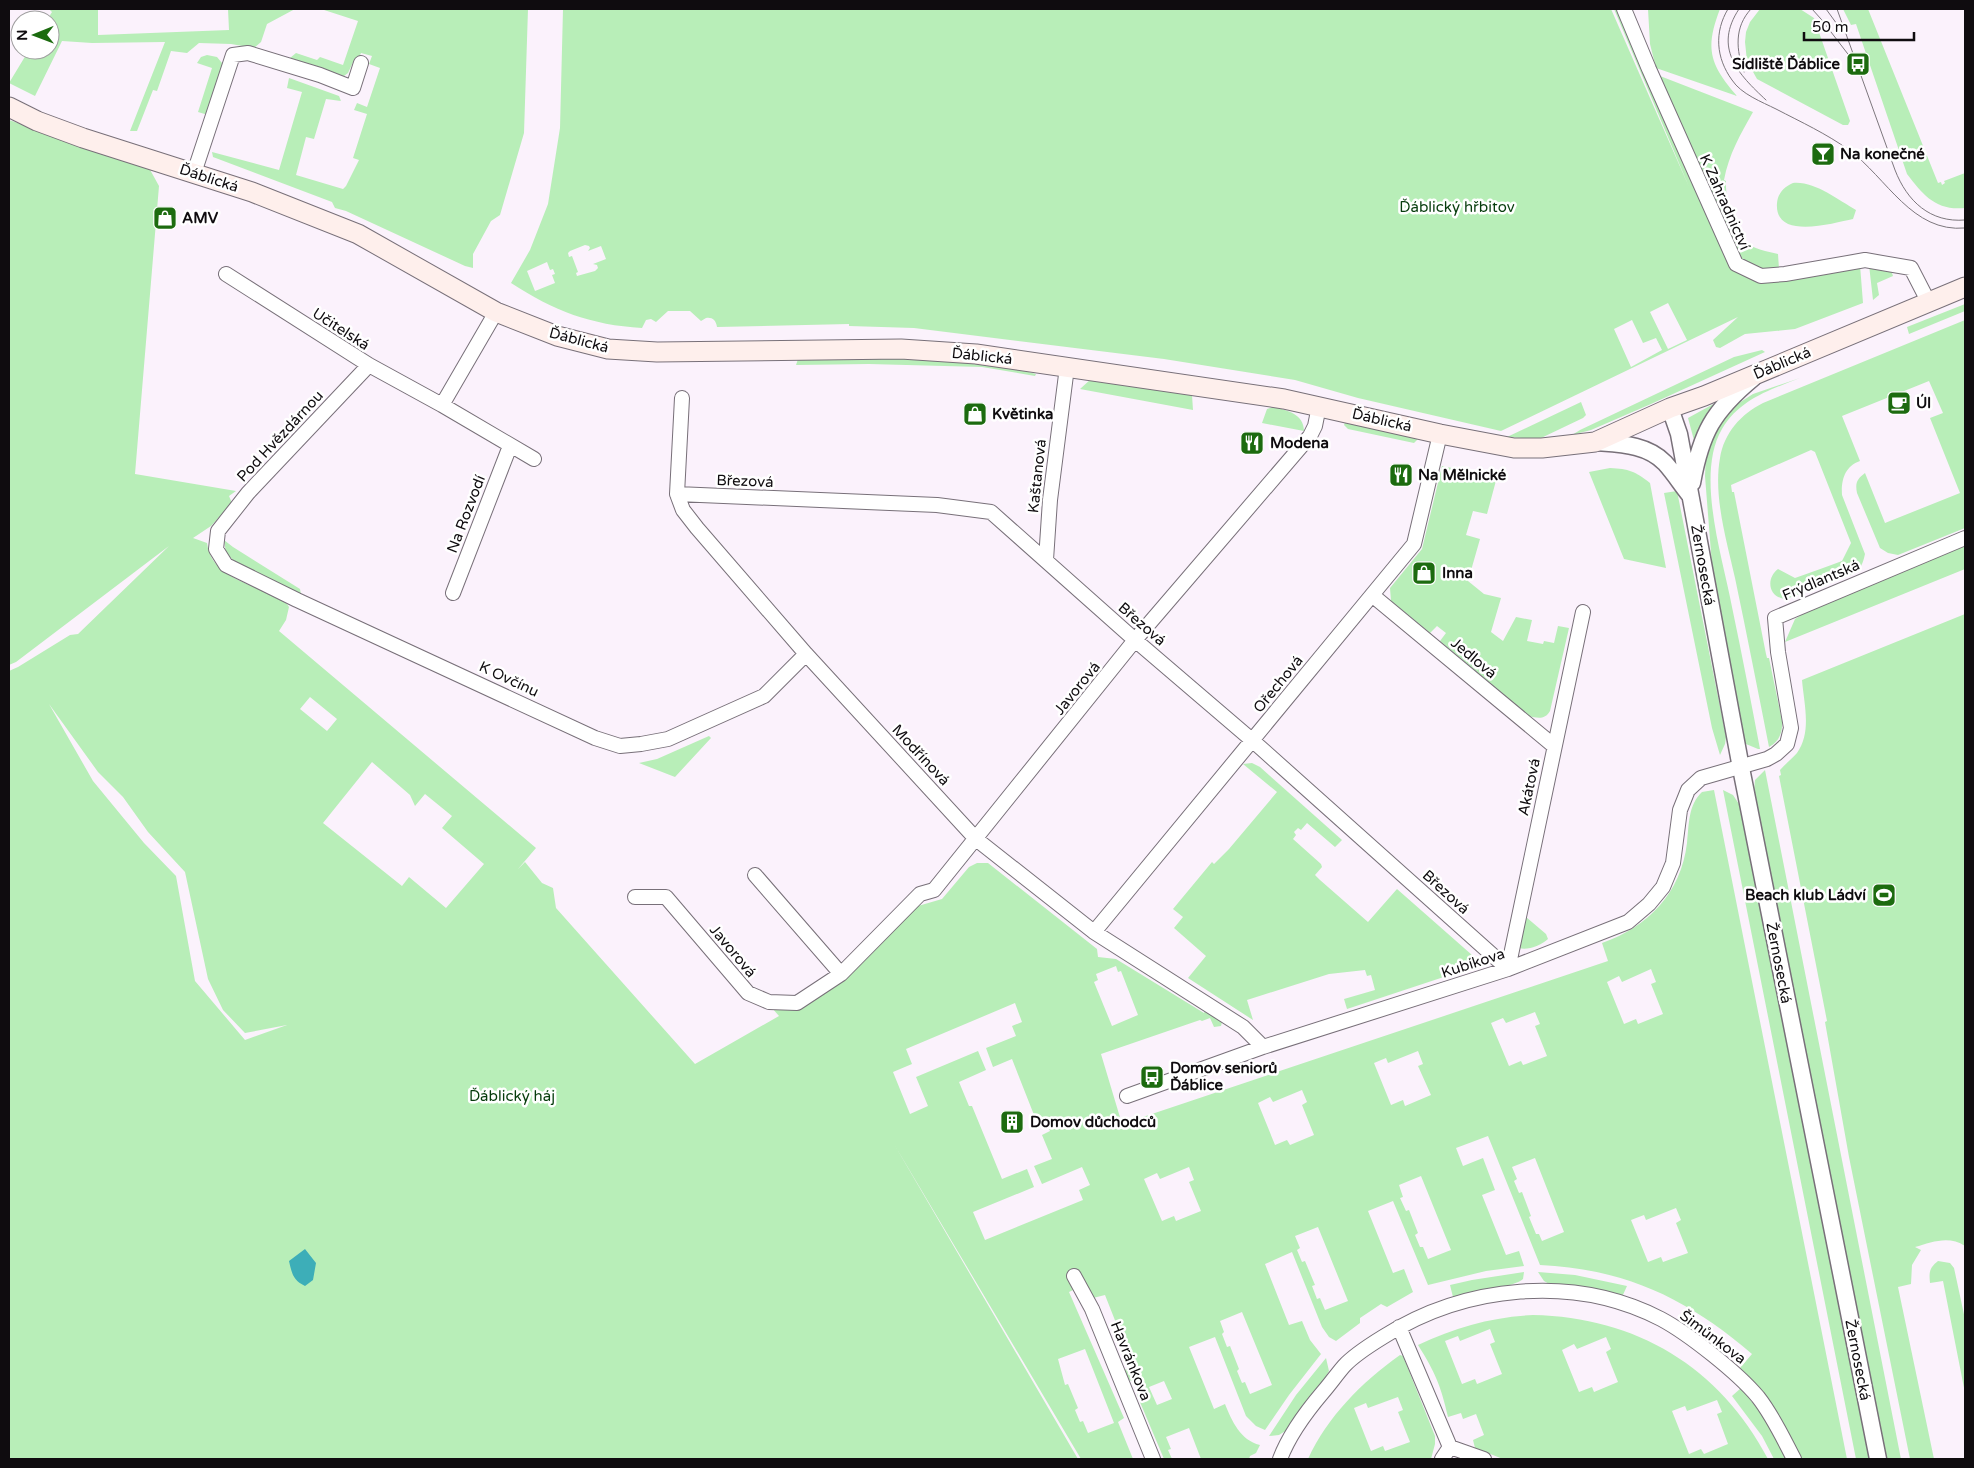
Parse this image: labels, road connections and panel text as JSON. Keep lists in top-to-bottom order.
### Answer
{
  "streets": {
    "main road": ["Ďáblická"],
    "street": [
      "K Zahradnictví",
      "Učitelská",
      "Pod Hvězdárnou",
      "Kaštanová",
      "Březová",
      "Na Rozvodí",
      "Žernosecká",
      "Frýdlantská",
      "Jedlová",
      "K Ovčínu",
      "Ořechová",
      "Javorová",
      "Modřínová",
      "Akátová",
      "Kubíkova",
      "Šimůnkova",
      "Havránkova"
    ]
  },
  "crossings": [
    ["Ďáblická", "K Zahradnictví"],
    ["Ďáblická", "Kaštanová"],
    ["Ďáblická", "Žernosecká"],
    ["Ďáblická", "Ořechová"],
    ["Ďáblická", "Javorová"],
    ["Učitelská", "Pod Hvězdárnou"],
    ["Učitelská", "Na Rozvodí"],
    ["Pod Hvězdárnou", "K Ovčínu"],
    ["Kaštanová", "Březová"],
    ["Březová", "Ořechová"],
    ["Březová", "Javorová"],
    ["Březová", "Modřínová"],
    ["Březová", "Akátová"],
    ["Březová", "Kubíkova"],
    ["Žernosecká", "Frýdlantská"],
    ["Žernosecká", "Kubíkova"],
    ["Frýdlantská", "Kubíkova"],
    ["Jedlová", "Ořechová"],
    ["Jedlová", "Akátová"],
    ["K Ovčínu", "Modřínová"],
    ["Ořechová", "Modřínová"],
    ["Javorová", "Modřínová"],
    ["Modřínová", "Kubíkova"],
    ["Akátová", "Kubíkova"]
  ],
  "parks": ["Ďáblický hřbitov", "Ďáblický háj"],
  "places": {
    "bus stop": ["Sídliště Ďáblice", "Domov seniorů Ďáblice"],
    "bar": ["Na konečné"],
    "shop": ["AMV", "Květinka", "Inna"],
    "cafe": ["Úl"],
    "restaurant": ["Modena", "Na Mělnické"],
    "sports": ["Beach klub Ládví"],
    "building": ["Domov důchodců"]
  },
  "scale_bar": "50 m",
  "north": "left"
}
